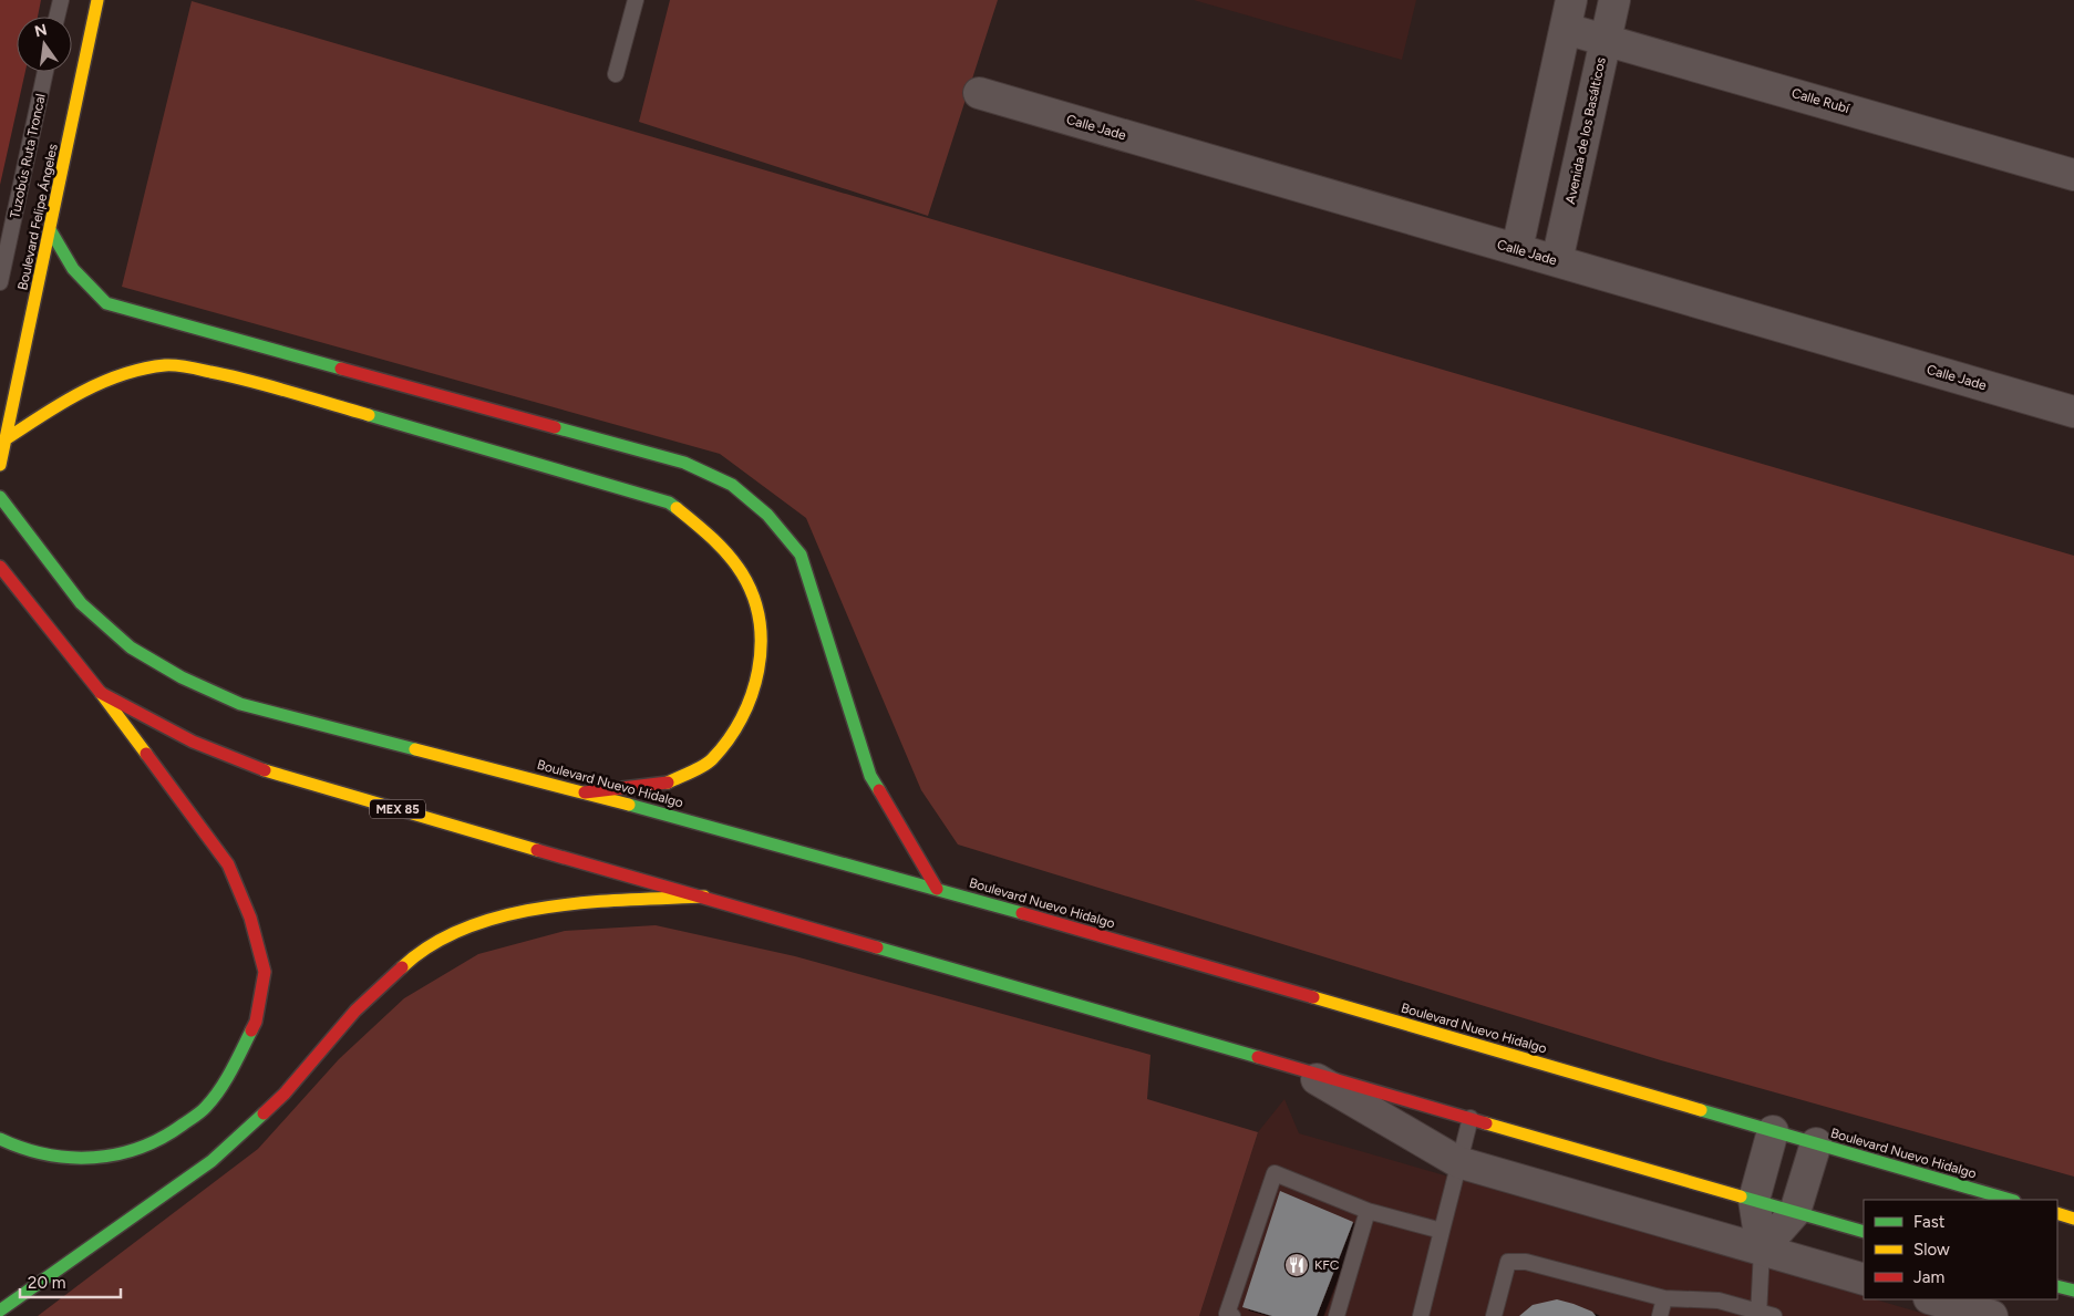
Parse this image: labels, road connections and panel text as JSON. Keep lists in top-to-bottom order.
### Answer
{
  "streets": {
    "main road": ["Boulevard Felipe Ángeles", "Boulevard Nuevo Hidalgo", "MEX 85"],
    "street": ["Calle Rubí", "Calle Jade", "Avenida de los Basálticos"],
    "lane": ["Tuzobús Ruta Troncal"]
  },
  "crossings": [
    ["Calle Rubí", "Avenida de los Basálticos"],
    ["Calle Jade", "Avenida de los Basálticos"]
  ],
  "places": {
    "restaurant": ["KFC"]
  },
  "legend": ["Fast", "Slow", "Jam"],
  "scale_bar": "20 m",
  "north": "top"
}
